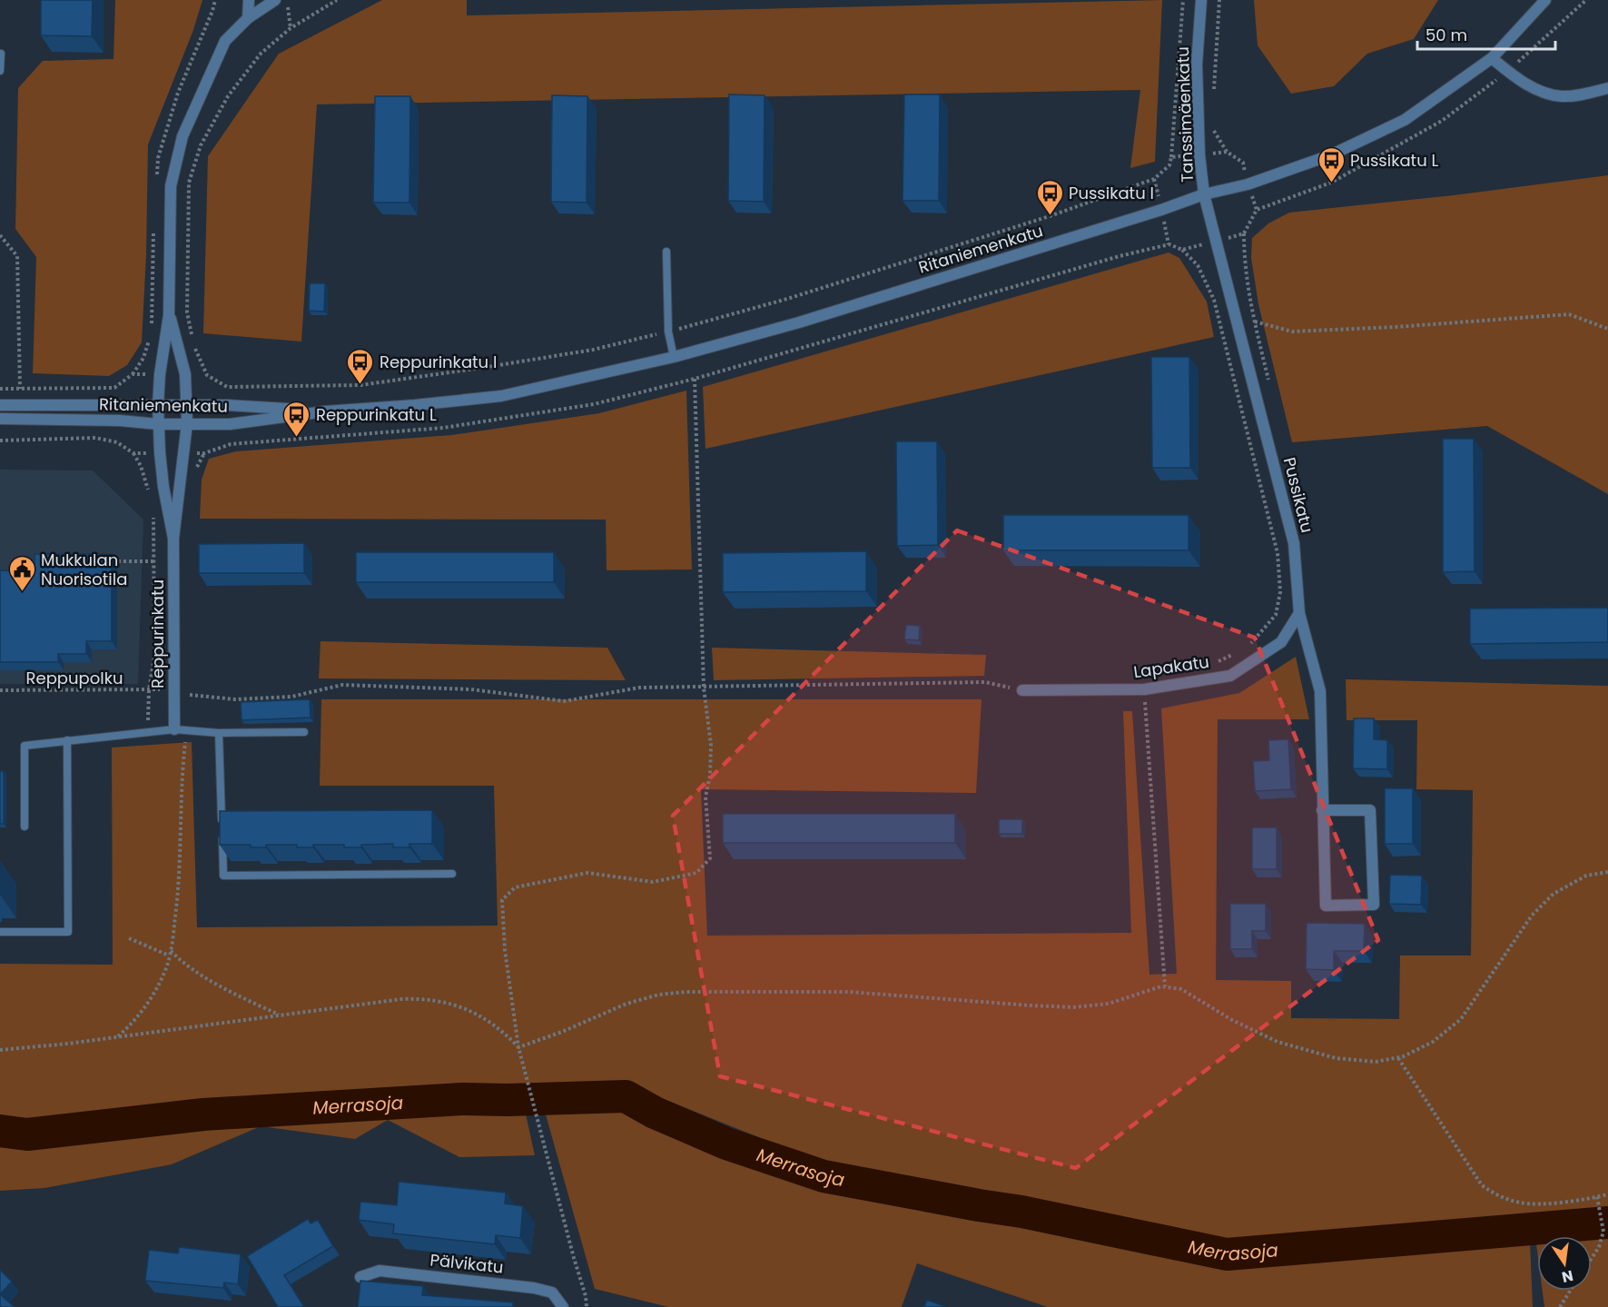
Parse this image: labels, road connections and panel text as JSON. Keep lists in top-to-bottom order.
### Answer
{
  "streets": {
    "street": [
      "Tanssimäenkatu",
      "Ritaniemenkatu",
      "Pussikatu",
      "Reppurinkatu",
      "Lapakatu",
      "Pälvikatu"
    ],
    "path": ["Reppupolku"]
  },
  "crossings": [
    ["Tanssimäenkatu", "Ritaniemenkatu"],
    ["Tanssimäenkatu", "Pussikatu"],
    ["Ritaniemenkatu", "Pussikatu"],
    ["Ritaniemenkatu", "Reppurinkatu"],
    ["Pussikatu", "Lapakatu"]
  ],
  "water": ["Merrasoja"],
  "places": {
    "bus stop": [
      "Pussikatu L",
      "Pussikatu I",
      "Reppurinkatu I",
      "Reppurinkatu L"
    ],
    "public building": ["Mukkulan Nuorisotila"]
  },
  "scale_bar": "50 m",
  "north": "bottom"
}
